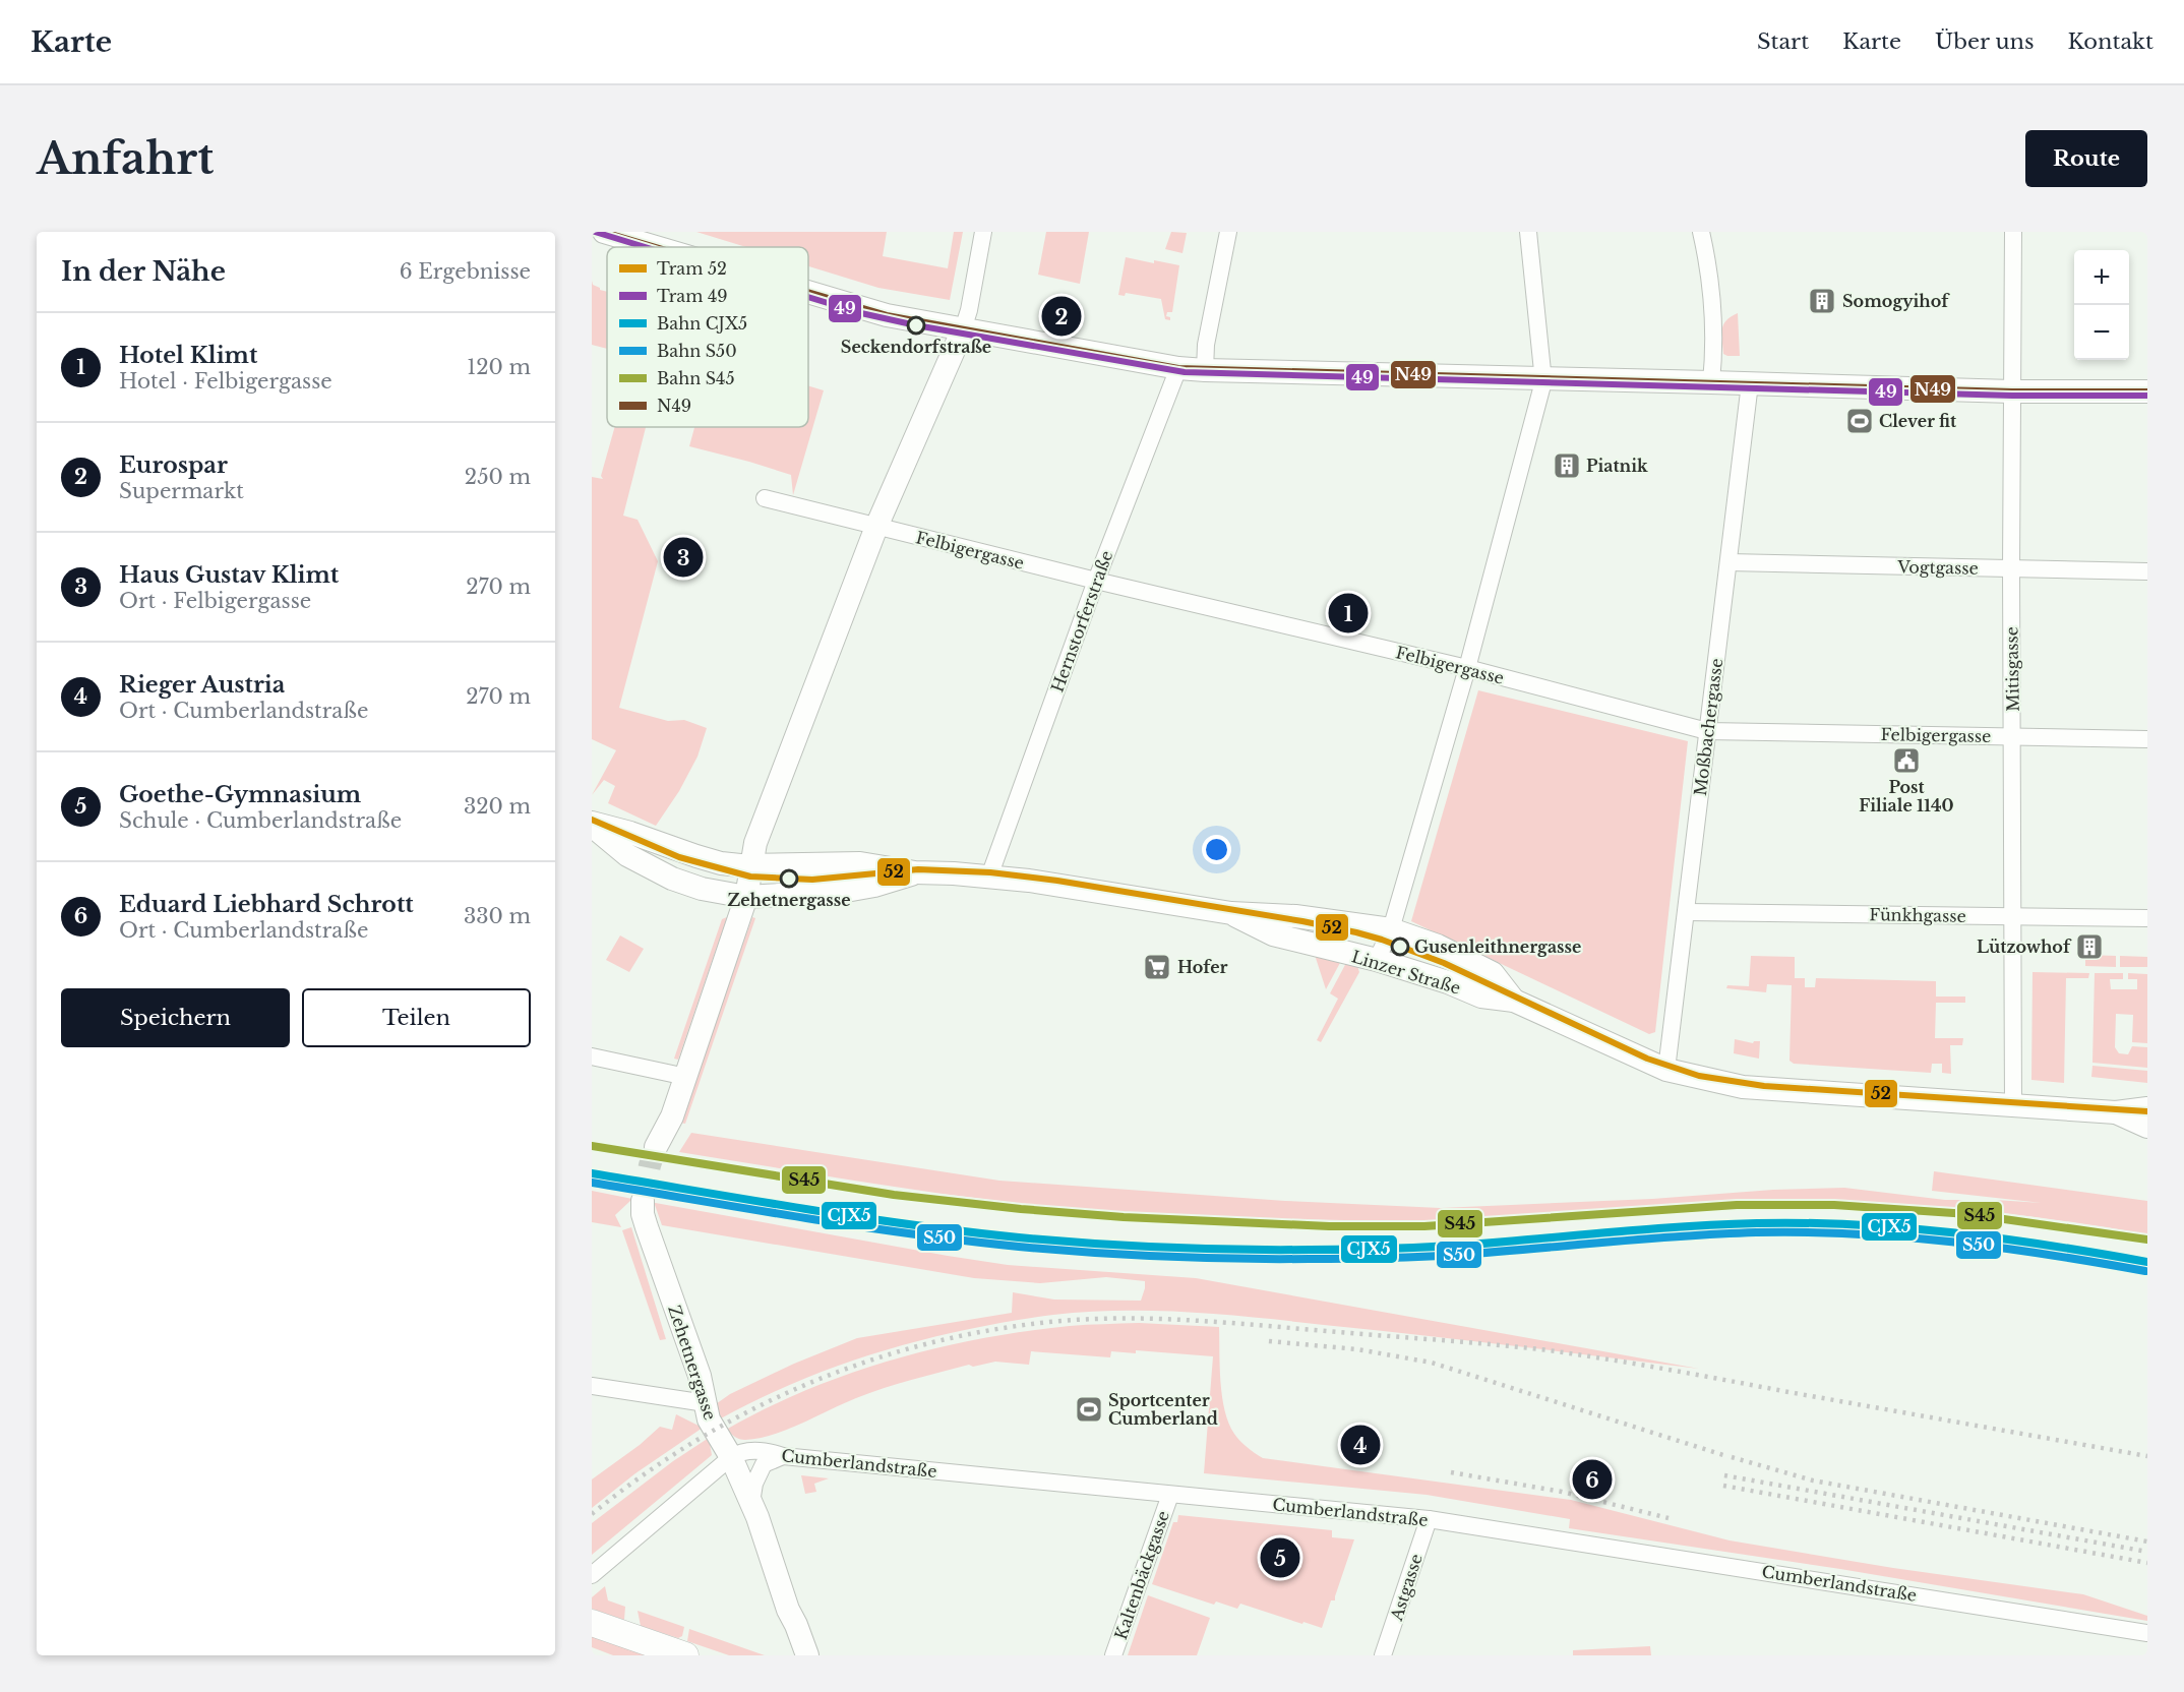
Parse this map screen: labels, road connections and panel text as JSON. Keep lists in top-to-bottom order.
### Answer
{
  "streets": {
    "main road": ["Linzer Straße", "Zehetnergasse"],
    "street": [
      "Felbigergasse",
      "Vogtgasse",
      "Hernstorferstraße",
      "Mitisgasse",
      "Moßbachergasse",
      "Fünkhgasse",
      "Cumberlandstraße",
      "Kaltenbäckgasse",
      "Astgasse"
    ]
  },
  "crossings": [
    ["Felbigergasse", "Hernstorferstraße"],
    ["Felbigergasse", "Mitisgasse"],
    ["Felbigergasse", "Moßbachergasse"],
    ["Vogtgasse", "Mitisgasse"],
    ["Vogtgasse", "Moßbachergasse"],
    ["Hernstorferstraße", "Linzer Straße"],
    ["Mitisgasse", "Fünkhgasse"],
    ["Mitisgasse", "Linzer Straße"],
    ["Moßbachergasse", "Fünkhgasse"],
    ["Moßbachergasse", "Linzer Straße"],
    ["Zehetnergasse", "Cumberlandstraße"],
    ["Cumberlandstraße", "Kaltenbäckgasse"],
    ["Cumberlandstraße", "Astgasse"]
  ],
  "places": {
    "building": ["Somogyihof", "Piatnik", "Lützowhof"],
    "other": ["Seckendorfstraße", "Zehetnergasse", "Gusenleithnergasse"],
    "sports": ["Clever fit", "Sportcenter Cumberland"],
    "public building": ["Post Filiale 1140"],
    "supermarket": ["Hofer"]
  },
  "lines": [
    "tram line 49",
    "transit line N49",
    "tram line 52",
    "rail line S45",
    "rail line CJX5",
    "rail line S50"
  ],
  "legend": [
    "Tram 52",
    "Tram 49",
    "Bahn CJX5",
    "Bahn S50",
    "Bahn S45",
    "N49"
  ],
  "page": {
    "header": "Karte",
    "nav": [
      "Start",
      "Karte",
      "Über uns",
      "Kontakt"
    ],
    "buttons": [
      "Route",
      ["Speichern", "Teilen"]
    ],
    "title": "Anfahrt",
    "heading": ["In der Nähe", "6 Ergebnisse"],
    "map_buttons": ["+", "−"],
    "pins": [
      "2",
      "3",
      "1",
      "4",
      "6",
      "5"
    ],
    "list": [
      {
        "mark": "1",
        "name": "Hotel Klimt",
        "note": "Hotel · Felbigergasse",
        "value": "120 m"
      },
      {
        "mark": "2",
        "name": "Eurospar",
        "note": "Supermarkt",
        "value": "250 m"
      },
      {
        "mark": "3",
        "name": "Haus Gustav Klimt",
        "note": "Ort · Felbigergasse",
        "value": "270 m"
      },
      {
        "mark": "4",
        "name": "Rieger Austria",
        "note": "Ort · Cumberlandstraße",
        "value": "270 m"
      },
      {
        "mark": "5",
        "name": "Goethe-Gymnasium",
        "note": "Schule · Cumberlandstraße",
        "value": "320 m"
      },
      {
        "mark": "6",
        "name": "Eduard Liebhard Schrott",
        "note": "Ort · Cumberlandstraße",
        "value": "330 m"
      }
    ]
  }
}
